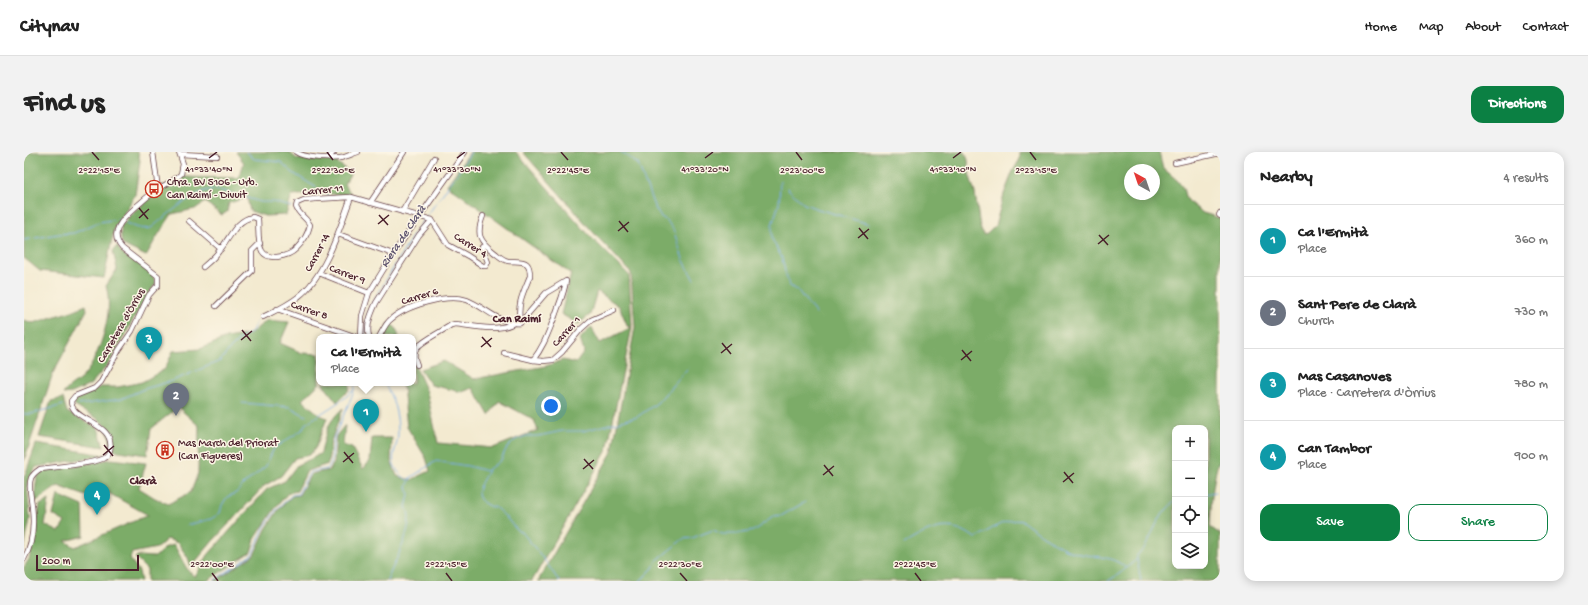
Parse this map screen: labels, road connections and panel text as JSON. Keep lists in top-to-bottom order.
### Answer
{
  "streets": {
    "street": [
      "Carrer 11",
      "Carrer 4",
      "Carrer 14",
      "Carrer 9",
      "Carrer 6",
      "Carrer 8",
      "Carretera d'Òrrius",
      "Carrer 1"
    ]
  },
  "crossings": [
    ["Carrer 11", "Carrer 4"],
    ["Carrer 11", "Carrer 14"],
    ["Carrer 14", "Carrer 9"],
    ["Carrer 14", "Carrer 8"]
  ],
  "districts": ["Can Raimí", "Clarà"],
  "water": ["Riera de Clarà"],
  "places": {
    "bus stop": ["Ctra. BV 5106 - Urb. Can Raimí - Divuit"],
    "building": ["Mas March del Priorat (Can Figueres)"]
  },
  "scale_bar": "200 m",
  "north": "top left",
  "page": {
    "header": "Citynav",
    "nav": [
      "Home",
      "Map",
      "About",
      "Contact"
    ],
    "buttons": [
      "Directions",
      ["Save", "Share"]
    ],
    "title": "Find us",
    "heading": ["Nearby", "4 results"],
    "list": [
      {
        "mark": "1",
        "name": "Ca l'Ermità",
        "note": "Place",
        "value": "360 m"
      },
      {
        "mark": "2",
        "name": "Sant Pere de Clarà",
        "note": "Church",
        "value": "730 m"
      },
      {
        "mark": "3",
        "name": "Mas Casanoves",
        "note": "Place · Carretera d'Òrrius",
        "value": "780 m"
      },
      {
        "mark": "4",
        "name": "Can Tambor",
        "note": "Place",
        "value": "900 m"
      }
    ],
    "pins": [
      "3",
      "2",
      "1",
      "4"
    ],
    "popup": ["Ca l'Ermità", "Place"],
    "map_buttons": ["+", "−"],
    "scale": "200 m"
  },
  "coordinates": [
    "41°33'40\"N",
    "41°33'30\"N",
    "41°33'20\"N",
    "41°33'10\"N",
    "2°22'15\"E",
    "2°22'30\"E",
    "2°22'45\"E",
    "2°23'00\"E",
    "2°23'15\"E",
    "2°22'00\"E"
  ]
}
